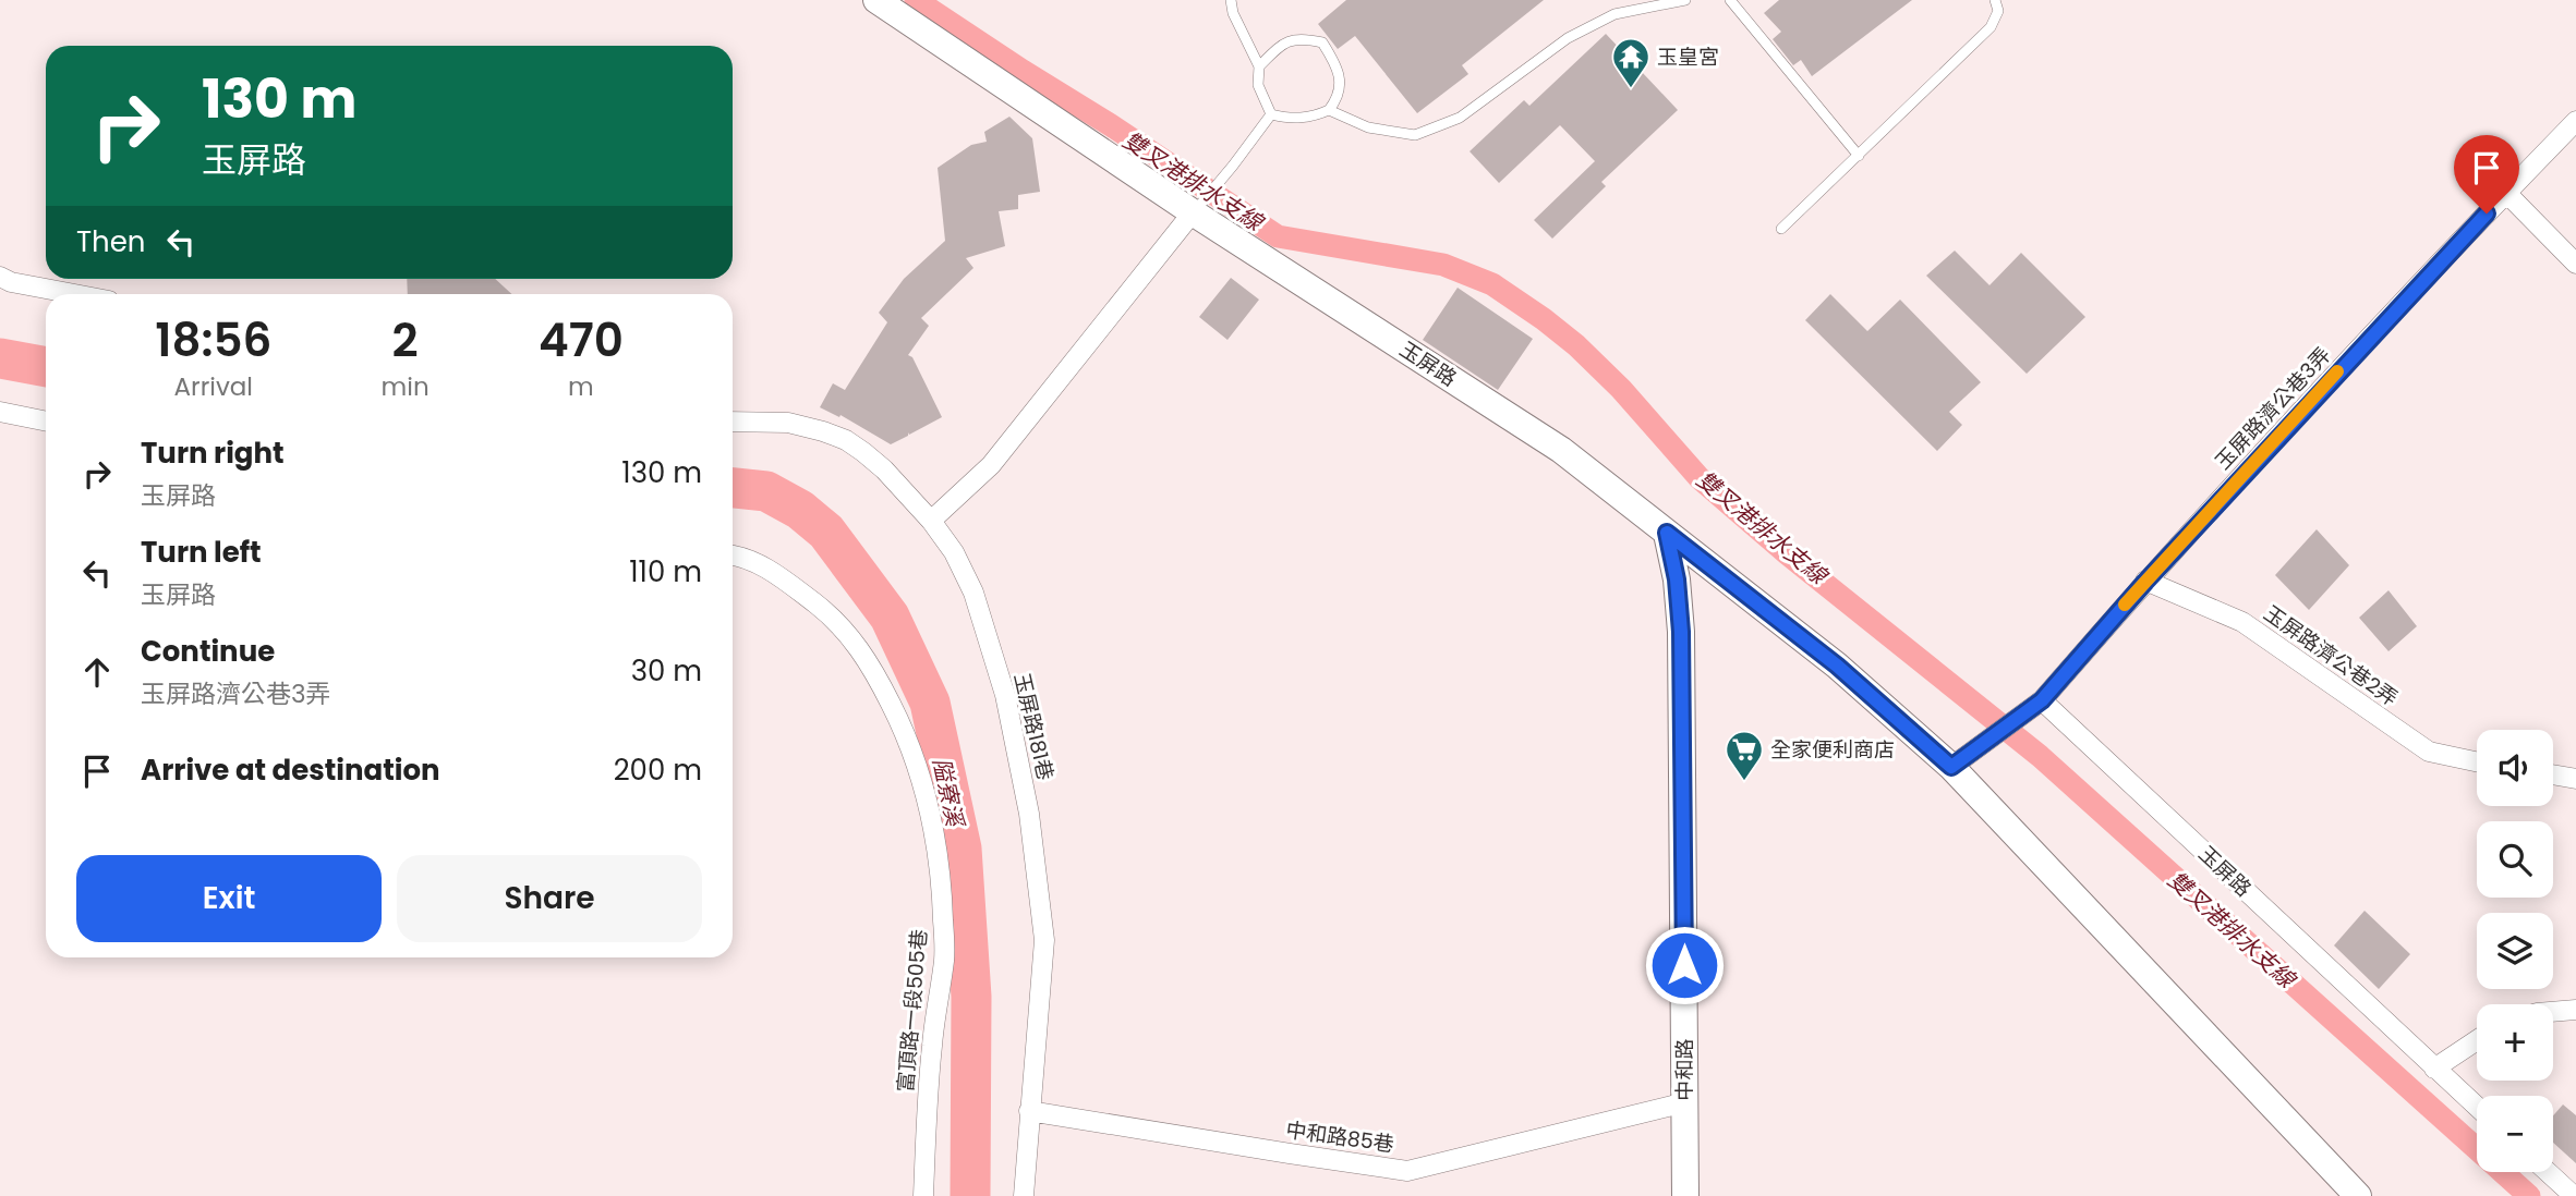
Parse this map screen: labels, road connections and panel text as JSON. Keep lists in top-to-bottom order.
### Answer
{
  "streets": {
    "street": [
      "玉屏路",
      "玉屏路濟公巷3弄",
      "玉屏路濟公巷2弄",
      "玉屏路181巷",
      "富頂路一段505巷",
      "中和路",
      "中和路85巷"
    ]
  },
  "crossings": [
    ["玉屏路", "玉屏路濟公巷3弄"],
    ["玉屏路", "中和路"],
    ["玉屏路濟公巷3弄", "玉屏路濟公巷2弄"],
    ["玉屏路181巷", "中和路85巷"],
    ["中和路", "中和路85巷"]
  ],
  "water": ["雙叉港排水支線", "隘寮溪"],
  "places": {
    "temple": ["玉皇宮"],
    "supermarket": ["全家便利商店"]
  },
  "page": {
    "turn": ["130 m", "玉屏路"],
    "then": "Then",
    "eta": [
      "18:56",
      "Arrival",
      "2",
      "min",
      "470",
      "m"
    ],
    "list": [
      {
        "name": "Turn right",
        "note": "玉屏路",
        "value": "130 m"
      },
      {
        "name": "Turn left",
        "note": "玉屏路",
        "value": "110 m"
      },
      {
        "name": "Continue",
        "note": "玉屏路濟公巷3弄",
        "value": "30 m"
      },
      {
        "name": "Arrive at destination",
        "value": "200 m"
      }
    ],
    "map_buttons": ["+", "−"],
    "buttons": ["Exit", "Share"]
  }
}
